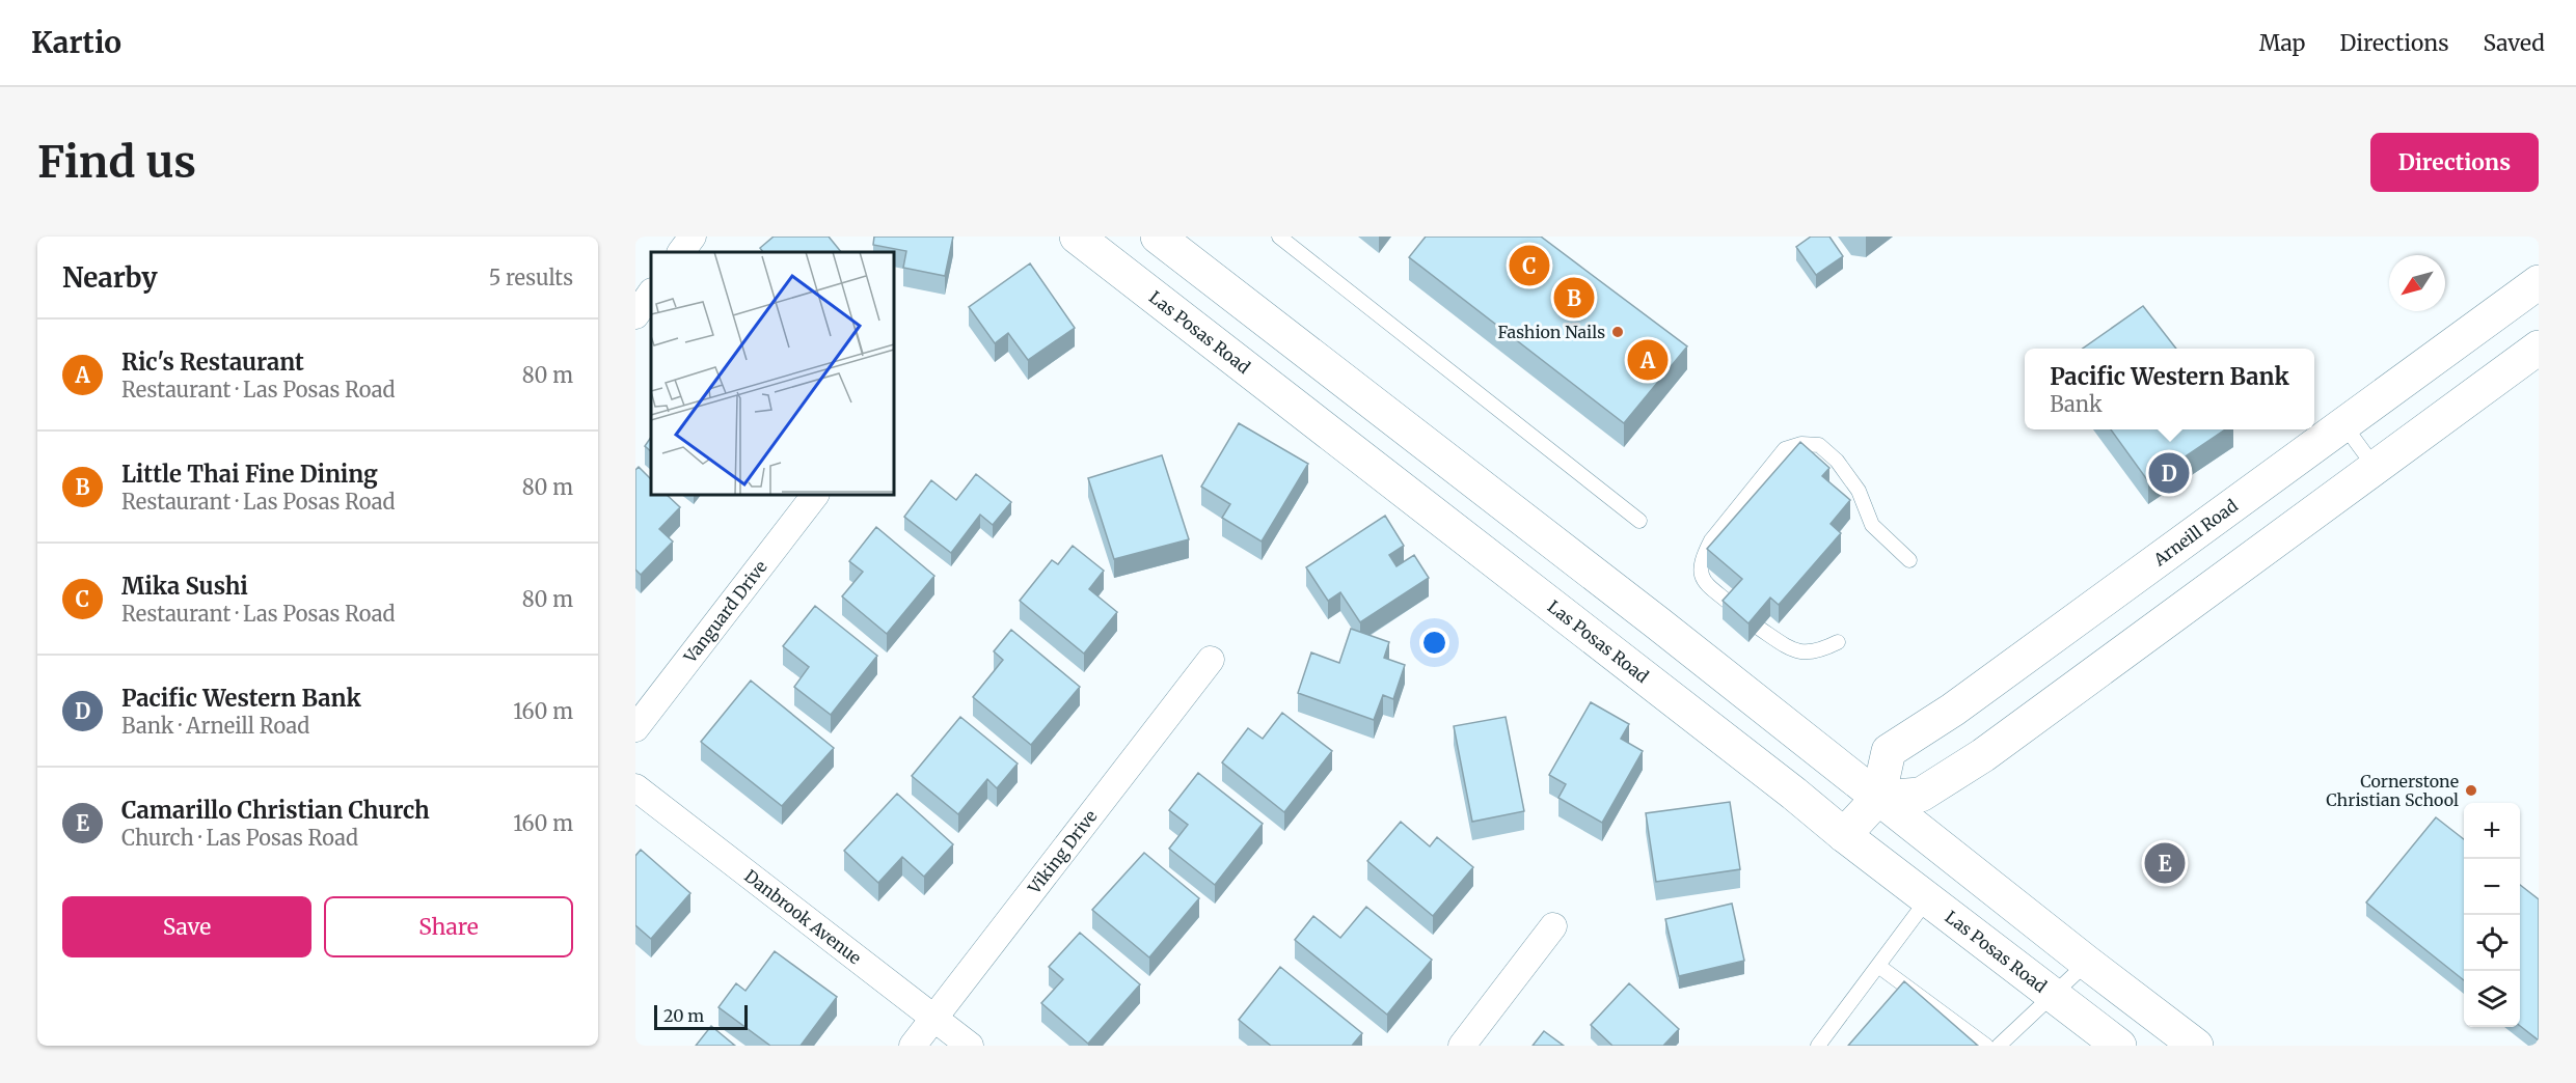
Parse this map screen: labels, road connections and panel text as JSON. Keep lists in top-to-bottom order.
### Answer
{
  "streets": {
    "main road": ["Las Posas Road", "Arneill Road"],
    "street": ["Vanguard Drive", "Viking Drive", "Danbrook Avenue"]
  },
  "crossings": [
    ["Las Posas Road", "Arneill Road"],
    ["Viking Drive", "Danbrook Avenue"]
  ],
  "places": ["Fashion Nails", "Cornerstone Christian School"],
  "scale_bar": "20 m",
  "north": "bottom left",
  "page": {
    "header": "Kartio",
    "nav": ["Map", "Directions", "Saved"],
    "buttons": [
      "Directions",
      ["Save", "Share"]
    ],
    "title": "Find us",
    "heading": ["Nearby", "5 results"],
    "pins": [
      "C",
      "B",
      "A",
      "D",
      "E"
    ],
    "list": [
      {
        "mark": "A",
        "name": "Ric's Restaurant",
        "note": "Restaurant · Las Posas Road",
        "value": "80 m"
      },
      {
        "mark": "B",
        "name": "Little Thai Fine Dining",
        "note": "Restaurant · Las Posas Road",
        "value": "80 m"
      },
      {
        "mark": "C",
        "name": "Mika Sushi",
        "note": "Restaurant · Las Posas Road",
        "value": "80 m"
      },
      {
        "mark": "D",
        "name": "Pacific Western Bank",
        "note": "Bank · Arneill Road",
        "value": "160 m"
      },
      {
        "mark": "E",
        "name": "Camarillo Christian Church",
        "note": "Church · Las Posas Road",
        "value": "160 m"
      }
    ],
    "popup": ["Pacific Western Bank", "Bank"],
    "map_buttons": ["+", "−"],
    "scale": "20 m"
  }
}
